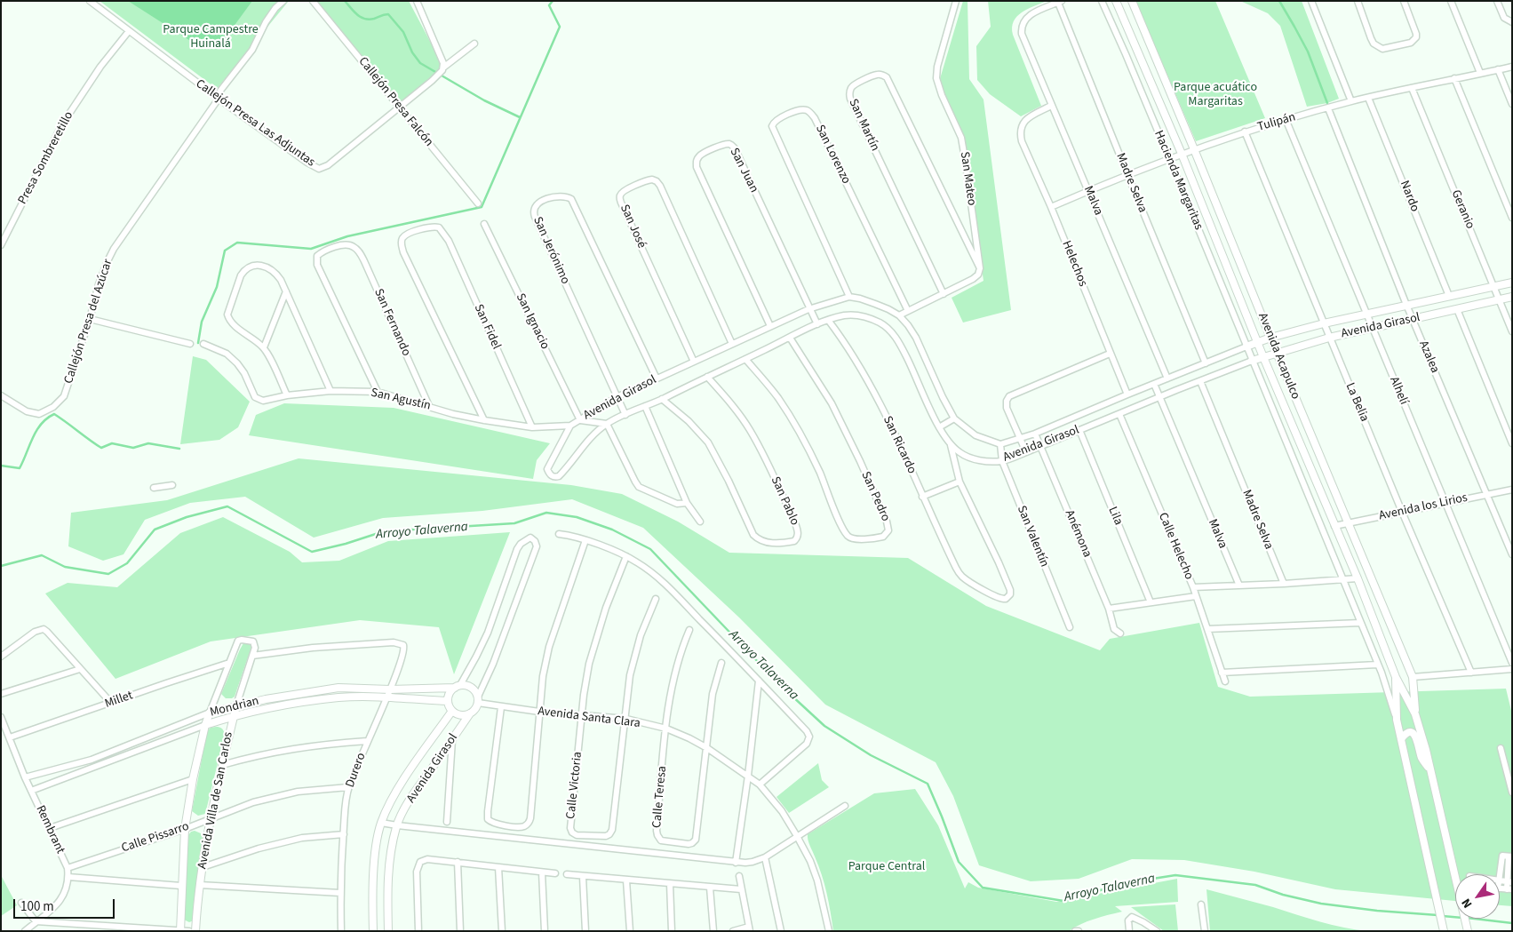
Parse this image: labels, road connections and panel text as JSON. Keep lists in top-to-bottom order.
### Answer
{
  "streets": {
    "street": [
      "Callejón Presa Falcón",
      "Tulipán",
      "Callejón Presa Las Adjuntas",
      "San Martín",
      "San Lorenzo",
      "Presa Sombreretillo",
      "San Juan",
      "San Mateo",
      "Hacienda Margaritas",
      "Madre Selva",
      "Nardo",
      "Malva",
      "Geranio",
      "San José",
      "San Jerónimo",
      "Helechos",
      "Callejón Presa del Azúcar",
      "San Ignacio",
      "San Fernando",
      "Avenida Girasol",
      "San Fidel",
      "Avenida Acapulco",
      "Azalea",
      "Alhelí",
      "San Agustín",
      "La Belia",
      "San Ricardo",
      "San Pedro",
      "San Pablo",
      "Avenida los Lirios",
      "Lila",
      "Anémona",
      "San Valentín",
      "Calle Helecho",
      "Millet",
      "Mondrian",
      "Avenida Santa Clara",
      "Durero",
      "Calle Victoria",
      "Calle Teresa",
      "Avenida Villa de San Carlos",
      "Rembrant",
      "Calle Pissarro"
    ]
  },
  "crossings": [
    ["Callejón Presa Falcón", "Callejón Presa Las Adjuntas"],
    ["Tulipán", "Hacienda Margaritas"],
    ["Tulipán", "Madre Selva"],
    ["Tulipán", "Nardo"],
    ["Tulipán", "Malva"],
    ["Tulipán", "Geranio"],
    ["Tulipán", "Helechos"],
    ["Tulipán", "Avenida Acapulco"],
    ["Tulipán", "Azalea"],
    ["Tulipán", "Alhelí"],
    ["Tulipán", "La Belia"],
    ["Callejón Presa Las Adjuntas", "Presa Sombreretillo"],
    ["Callejón Presa Las Adjuntas", "Callejón Presa del Azúcar"],
    ["San Martín", "San Mateo"],
    ["San Lorenzo", "Avenida Girasol"],
    ["San Juan", "Avenida Girasol"],
    ["Hacienda Margaritas", "Avenida Girasol"],
    ["Hacienda Margaritas", "Avenida Acapulco"],
    ["Madre Selva", "Malva"],
    ["Madre Selva", "Avenida Girasol"],
    ["Nardo", "Avenida Girasol"],
    ["Malva", "Helechos"],
    ["Malva", "Avenida Girasol"],
    ["Geranio", "Avenida Girasol"],
    ["San José", "Avenida Girasol"],
    ["San Jerónimo", "Avenida Girasol"],
    ["Helechos", "Avenida Girasol"],
    ["San Ignacio", "Avenida Girasol"],
    ["San Fernando", "San Agustín"],
    ["Avenida Girasol", "Avenida Acapulco"],
    ["Avenida Girasol", "Azalea"],
    ["Avenida Girasol", "Alhelí"],
    ["Avenida Girasol", "San Agustín"],
    ["Avenida Girasol", "La Belia"],
    ["Avenida Girasol", "San Ricardo"],
    ["Avenida Girasol", "San Pedro"],
    ["Avenida Girasol", "San Pablo"],
    ["Avenida Girasol", "Lila"],
    ["Avenida Girasol", "Anémona"],
    ["Avenida Girasol", "San Valentín"],
    ["Avenida Girasol", "Calle Helecho"],
    ["Avenida Girasol", "Mondrian"],
    ["Avenida Girasol", "Avenida Santa Clara"],
    ["San Fidel", "San Agustín"],
    ["Avenida Acapulco", "Avenida los Lirios"],
    ["Azalea", "Avenida los Lirios"],
    ["Alhelí", "Avenida los Lirios"],
    ["La Belia", "Avenida los Lirios"],
    ["Millet", "Avenida Villa de San Carlos"],
    ["Millet", "Rembrant"],
    ["Mondrian", "Avenida Santa Clara"],
    ["Mondrian", "Durero"],
    ["Mondrian", "Avenida Villa de San Carlos"],
    ["Mondrian", "Rembrant"],
    ["Avenida Santa Clara", "Calle Victoria"],
    ["Avenida Santa Clara", "Calle Teresa"],
    ["Durero", "Avenida Villa de San Carlos"],
    ["Durero", "Calle Pissarro"],
    ["Avenida Villa de San Carlos", "Calle Pissarro"],
    ["Rembrant", "Calle Pissarro"]
  ],
  "water": ["Arroyo Talaverna"],
  "parks": ["Parque Campestre Huinalá", "Parque acuático Margaritas", "Parque Central"],
  "scale_bar": "100 m",
  "north": "bottom left"
}
